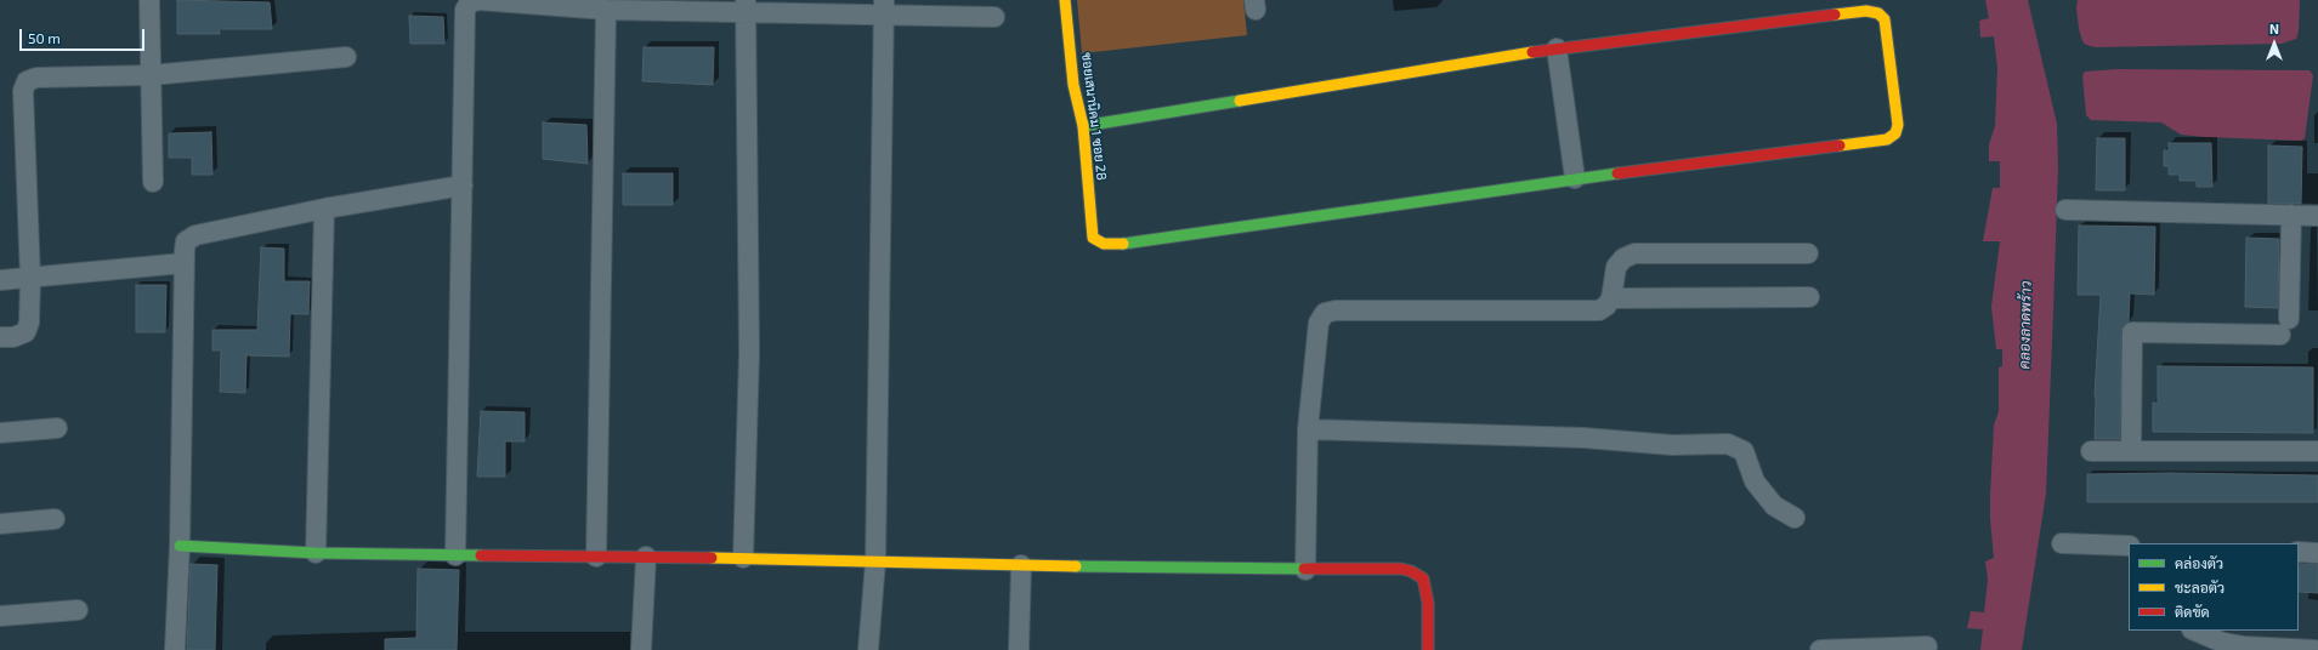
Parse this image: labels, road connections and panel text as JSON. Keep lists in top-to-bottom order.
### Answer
{
  "streets": {
    "street": ["ซอยเสนานิคม 1 ซอย 28"]
  },
  "water": ["คลองลาดพร้าว"],
  "legend": ["คล่องตัว", "ชะลอตัว", "ติดขัด"],
  "scale_bar": "50 m",
  "north": "top"
}
